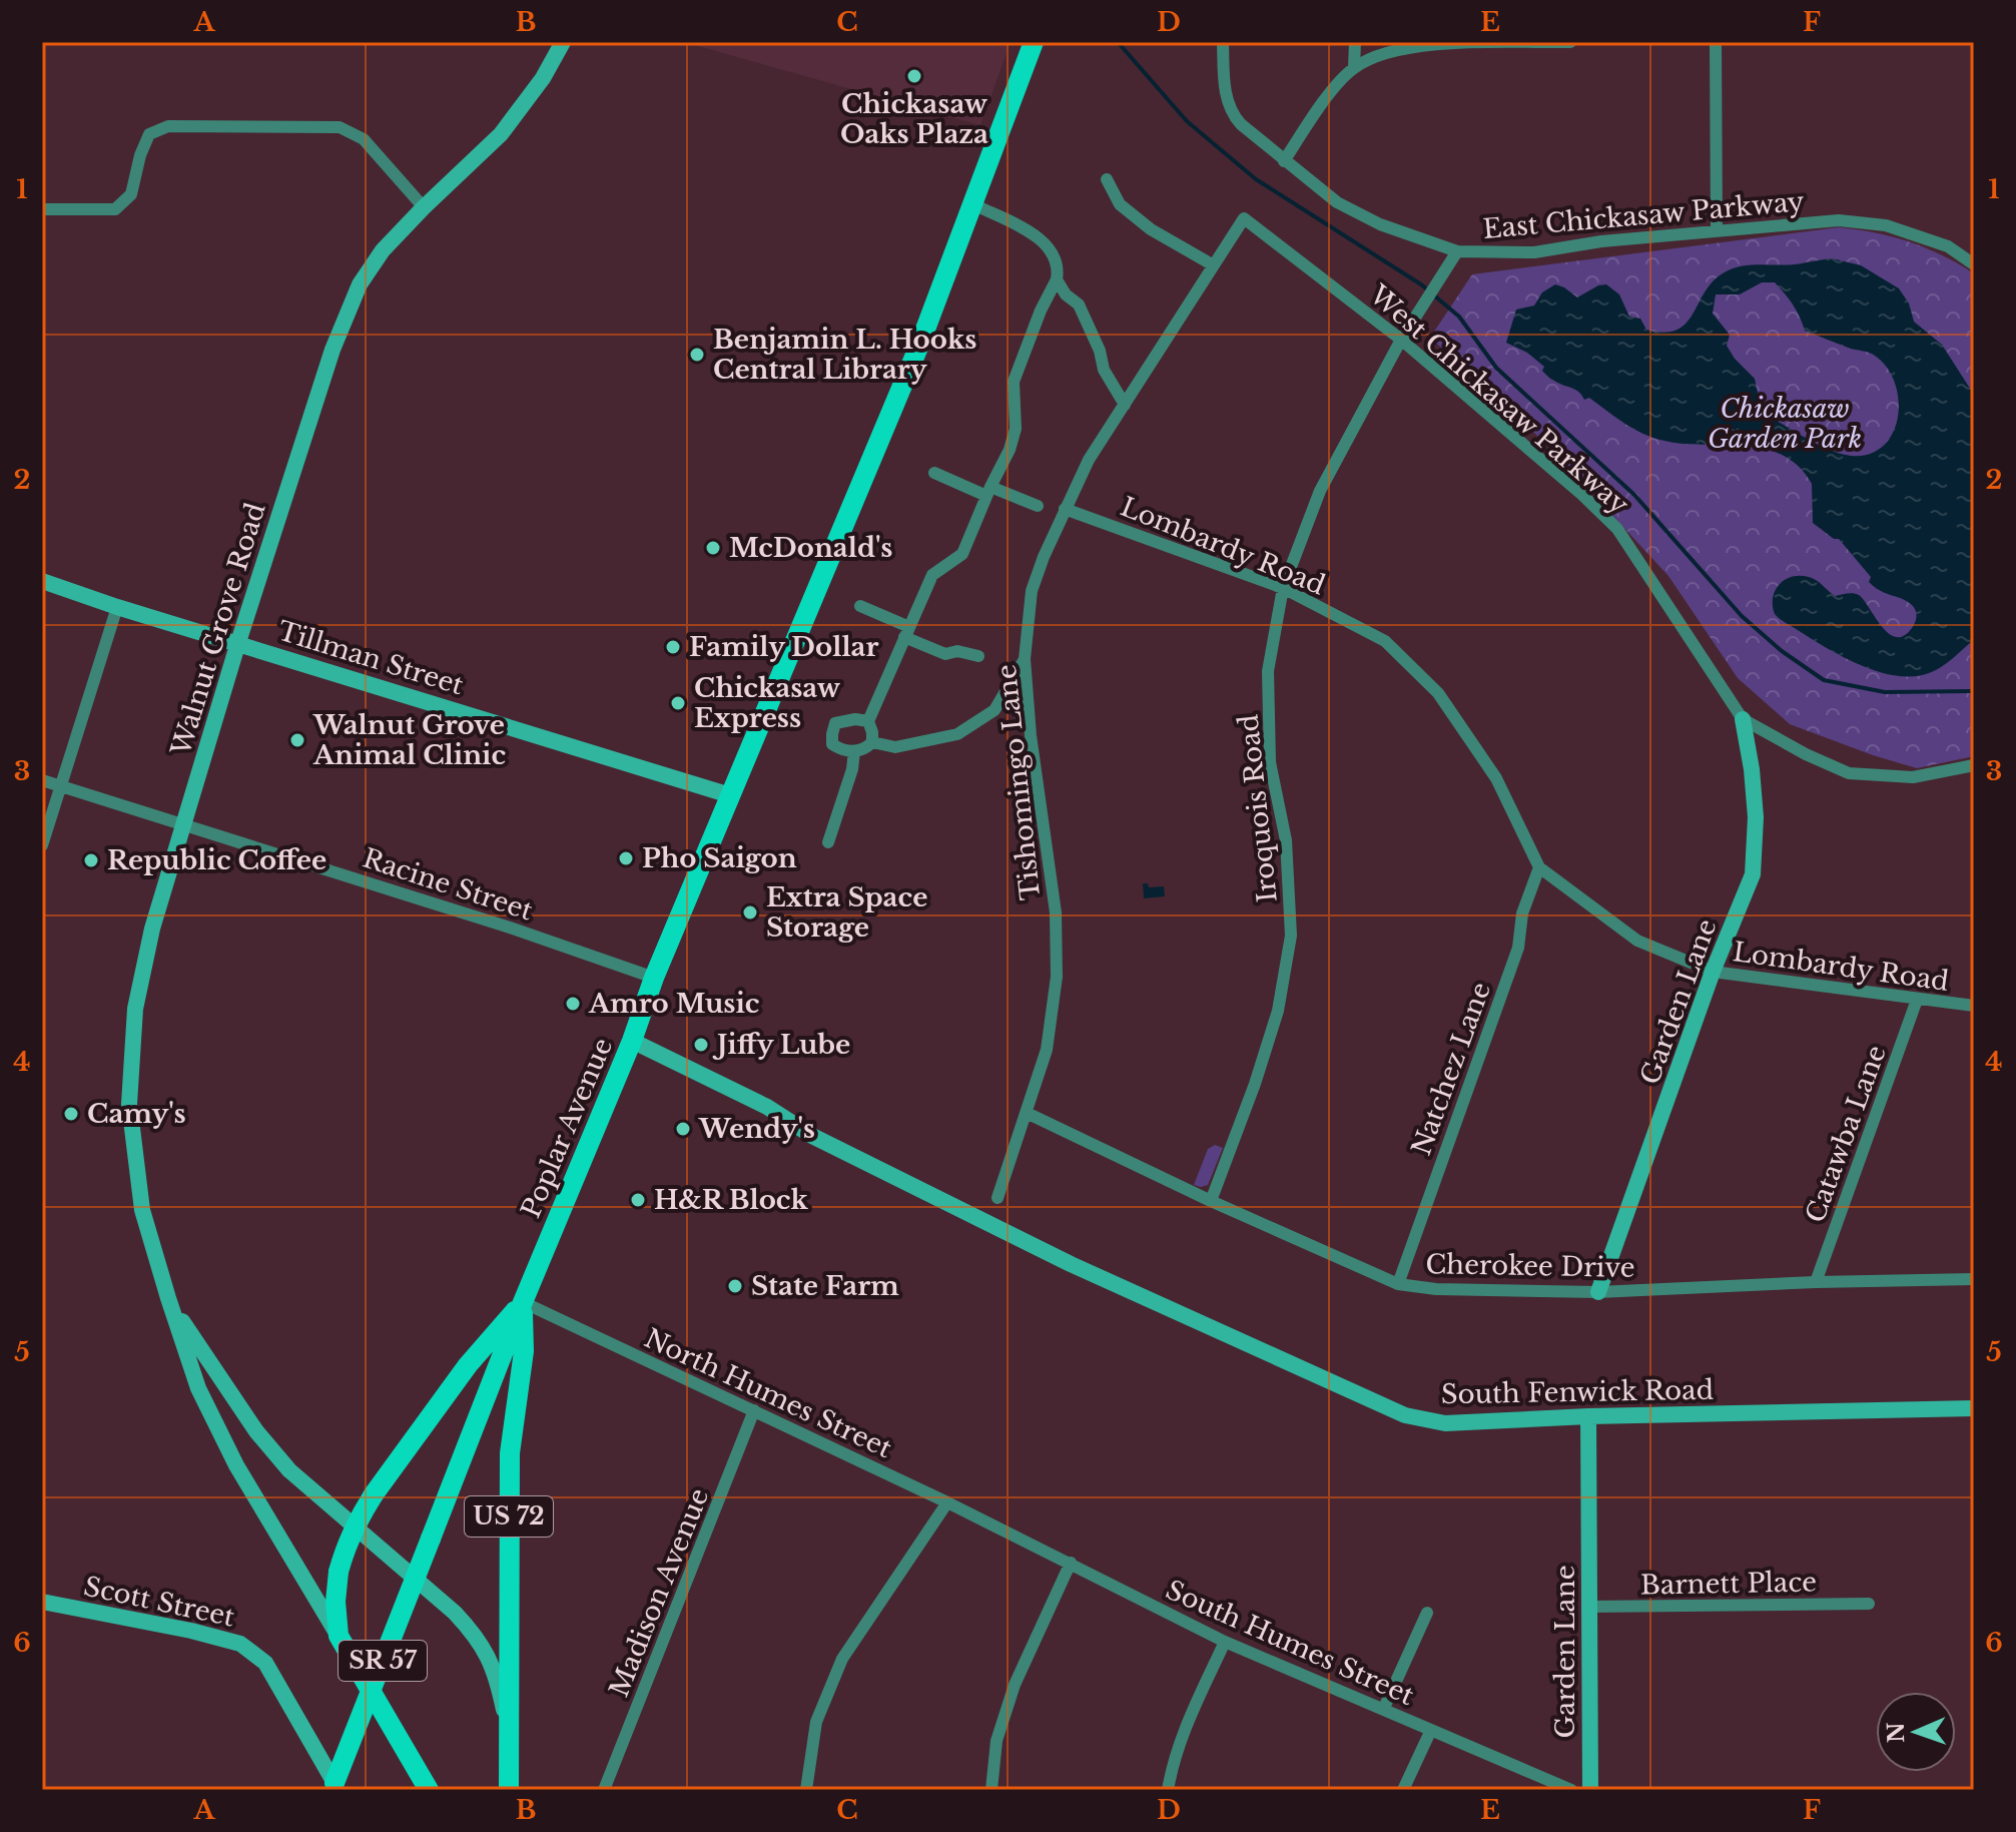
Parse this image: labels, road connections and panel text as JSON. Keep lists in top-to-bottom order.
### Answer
{
  "streets": {
    "main road": [
      "Walnut Grove Road",
      "Tillman Street",
      "Garden Lane",
      "Poplar Avenue",
      "South Fenwick Road",
      "US 72",
      "Scott Street",
      "SR 57"
    ],
    "street": [
      "East Chickasaw Parkway",
      "West Chickasaw Parkway",
      "Lombardy Road",
      "Tishomingo Lane",
      "Iroquois Road",
      "Racine Street",
      "Natchez Lane",
      "Catawba Lane",
      "Cherokee Drive",
      "North Humes Street",
      "Barnett Place",
      "Madison Avenue",
      "South Humes Street"
    ]
  },
  "crossings": [
    ["East Chickasaw Parkway", "Iroquois Road"],
    ["West Chickasaw Parkway", "Tishomingo Lane"],
    ["West Chickasaw Parkway", "Iroquois Road"],
    ["West Chickasaw Parkway", "Garden Lane"],
    ["Lombardy Road", "Tishomingo Lane"],
    ["Lombardy Road", "Iroquois Road"],
    ["Lombardy Road", "Garden Lane"],
    ["Lombardy Road", "Natchez Lane"],
    ["Lombardy Road", "Catawba Lane"],
    ["Walnut Grove Road", "Tillman Street"],
    ["Walnut Grove Road", "Racine Street"],
    ["Walnut Grove Road", "US 72"],
    ["Tillman Street", "Poplar Avenue"],
    ["Tishomingo Lane", "Cherokee Drive"],
    ["Iroquois Road", "Cherokee Drive"],
    ["Racine Street", "Poplar Avenue"],
    ["Garden Lane", "Cherokee Drive"],
    ["Garden Lane", "South Fenwick Road"],
    ["Garden Lane", "Barnett Place"],
    ["Natchez Lane", "Cherokee Drive"],
    ["Poplar Avenue", "South Fenwick Road"],
    ["Poplar Avenue", "North Humes Street"],
    ["Poplar Avenue", "US 72"],
    ["Poplar Avenue", "Scott Street"],
    ["Catawba Lane", "Cherokee Drive"],
    ["North Humes Street", "US 72"],
    ["North Humes Street", "Madison Avenue"],
    ["North Humes Street", "South Humes Street"]
  ],
  "parks": ["Chickasaw Garden Park"],
  "places": [
    "Chickasaw Oaks Plaza",
    "Benjamin L. Hooks Central Library",
    "McDonald's",
    "Family Dollar",
    "Chickasaw Express",
    "Walnut Grove Animal Clinic",
    "Pho Saigon",
    "Republic Coffee",
    "Extra Space Storage",
    "Amro Music",
    "Jiffy Lube",
    "Camy's",
    "Wendy's",
    "H&R Block",
    "State Farm"
  ],
  "north": "left",
  "grid": {
    "columns": [
      "A",
      "B",
      "C",
      "D",
      "E",
      "F"
    ],
    "rows": [
      "1",
      "2",
      "3",
      "4",
      "5",
      "6"
    ]
  }
}
